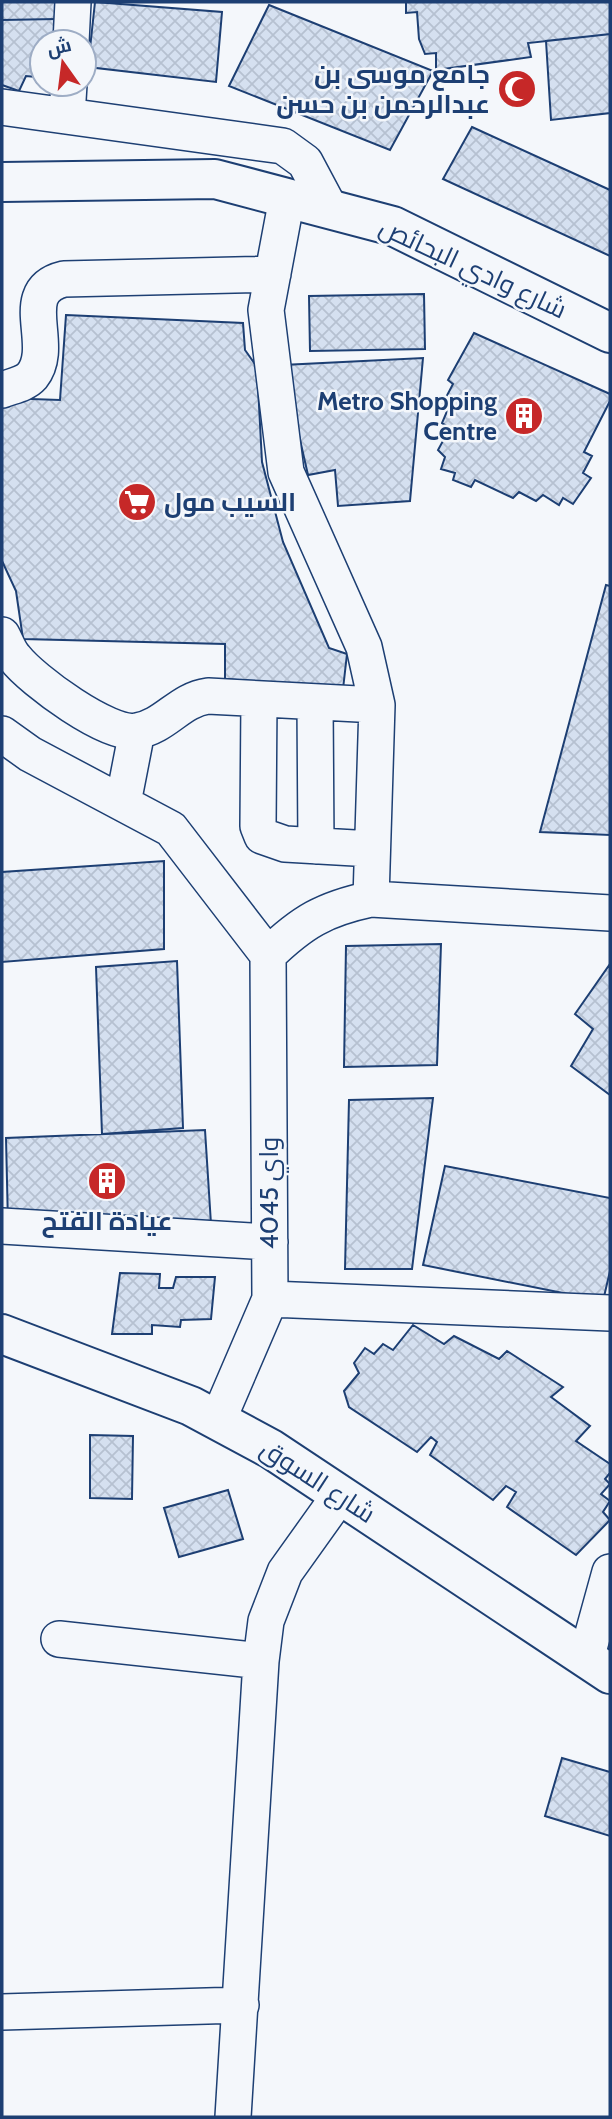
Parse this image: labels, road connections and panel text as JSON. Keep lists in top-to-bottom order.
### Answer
{
  "streets": {
    "main road": ["شارع وادي البحائص", "شارع السوق"],
    "street": ["واي 4045"]
  },
  "crossings": [
    ["واي 4045", "شارع السوق"]
  ],
  "places": {
    "mosque": ["جامع موسى بن عبدالرحمن بن حسن"],
    "building": ["Metro Shopping Centre", "عيادة الفتح"],
    "supermarket": ["السيب مول"]
  },
  "north": "top"
}
